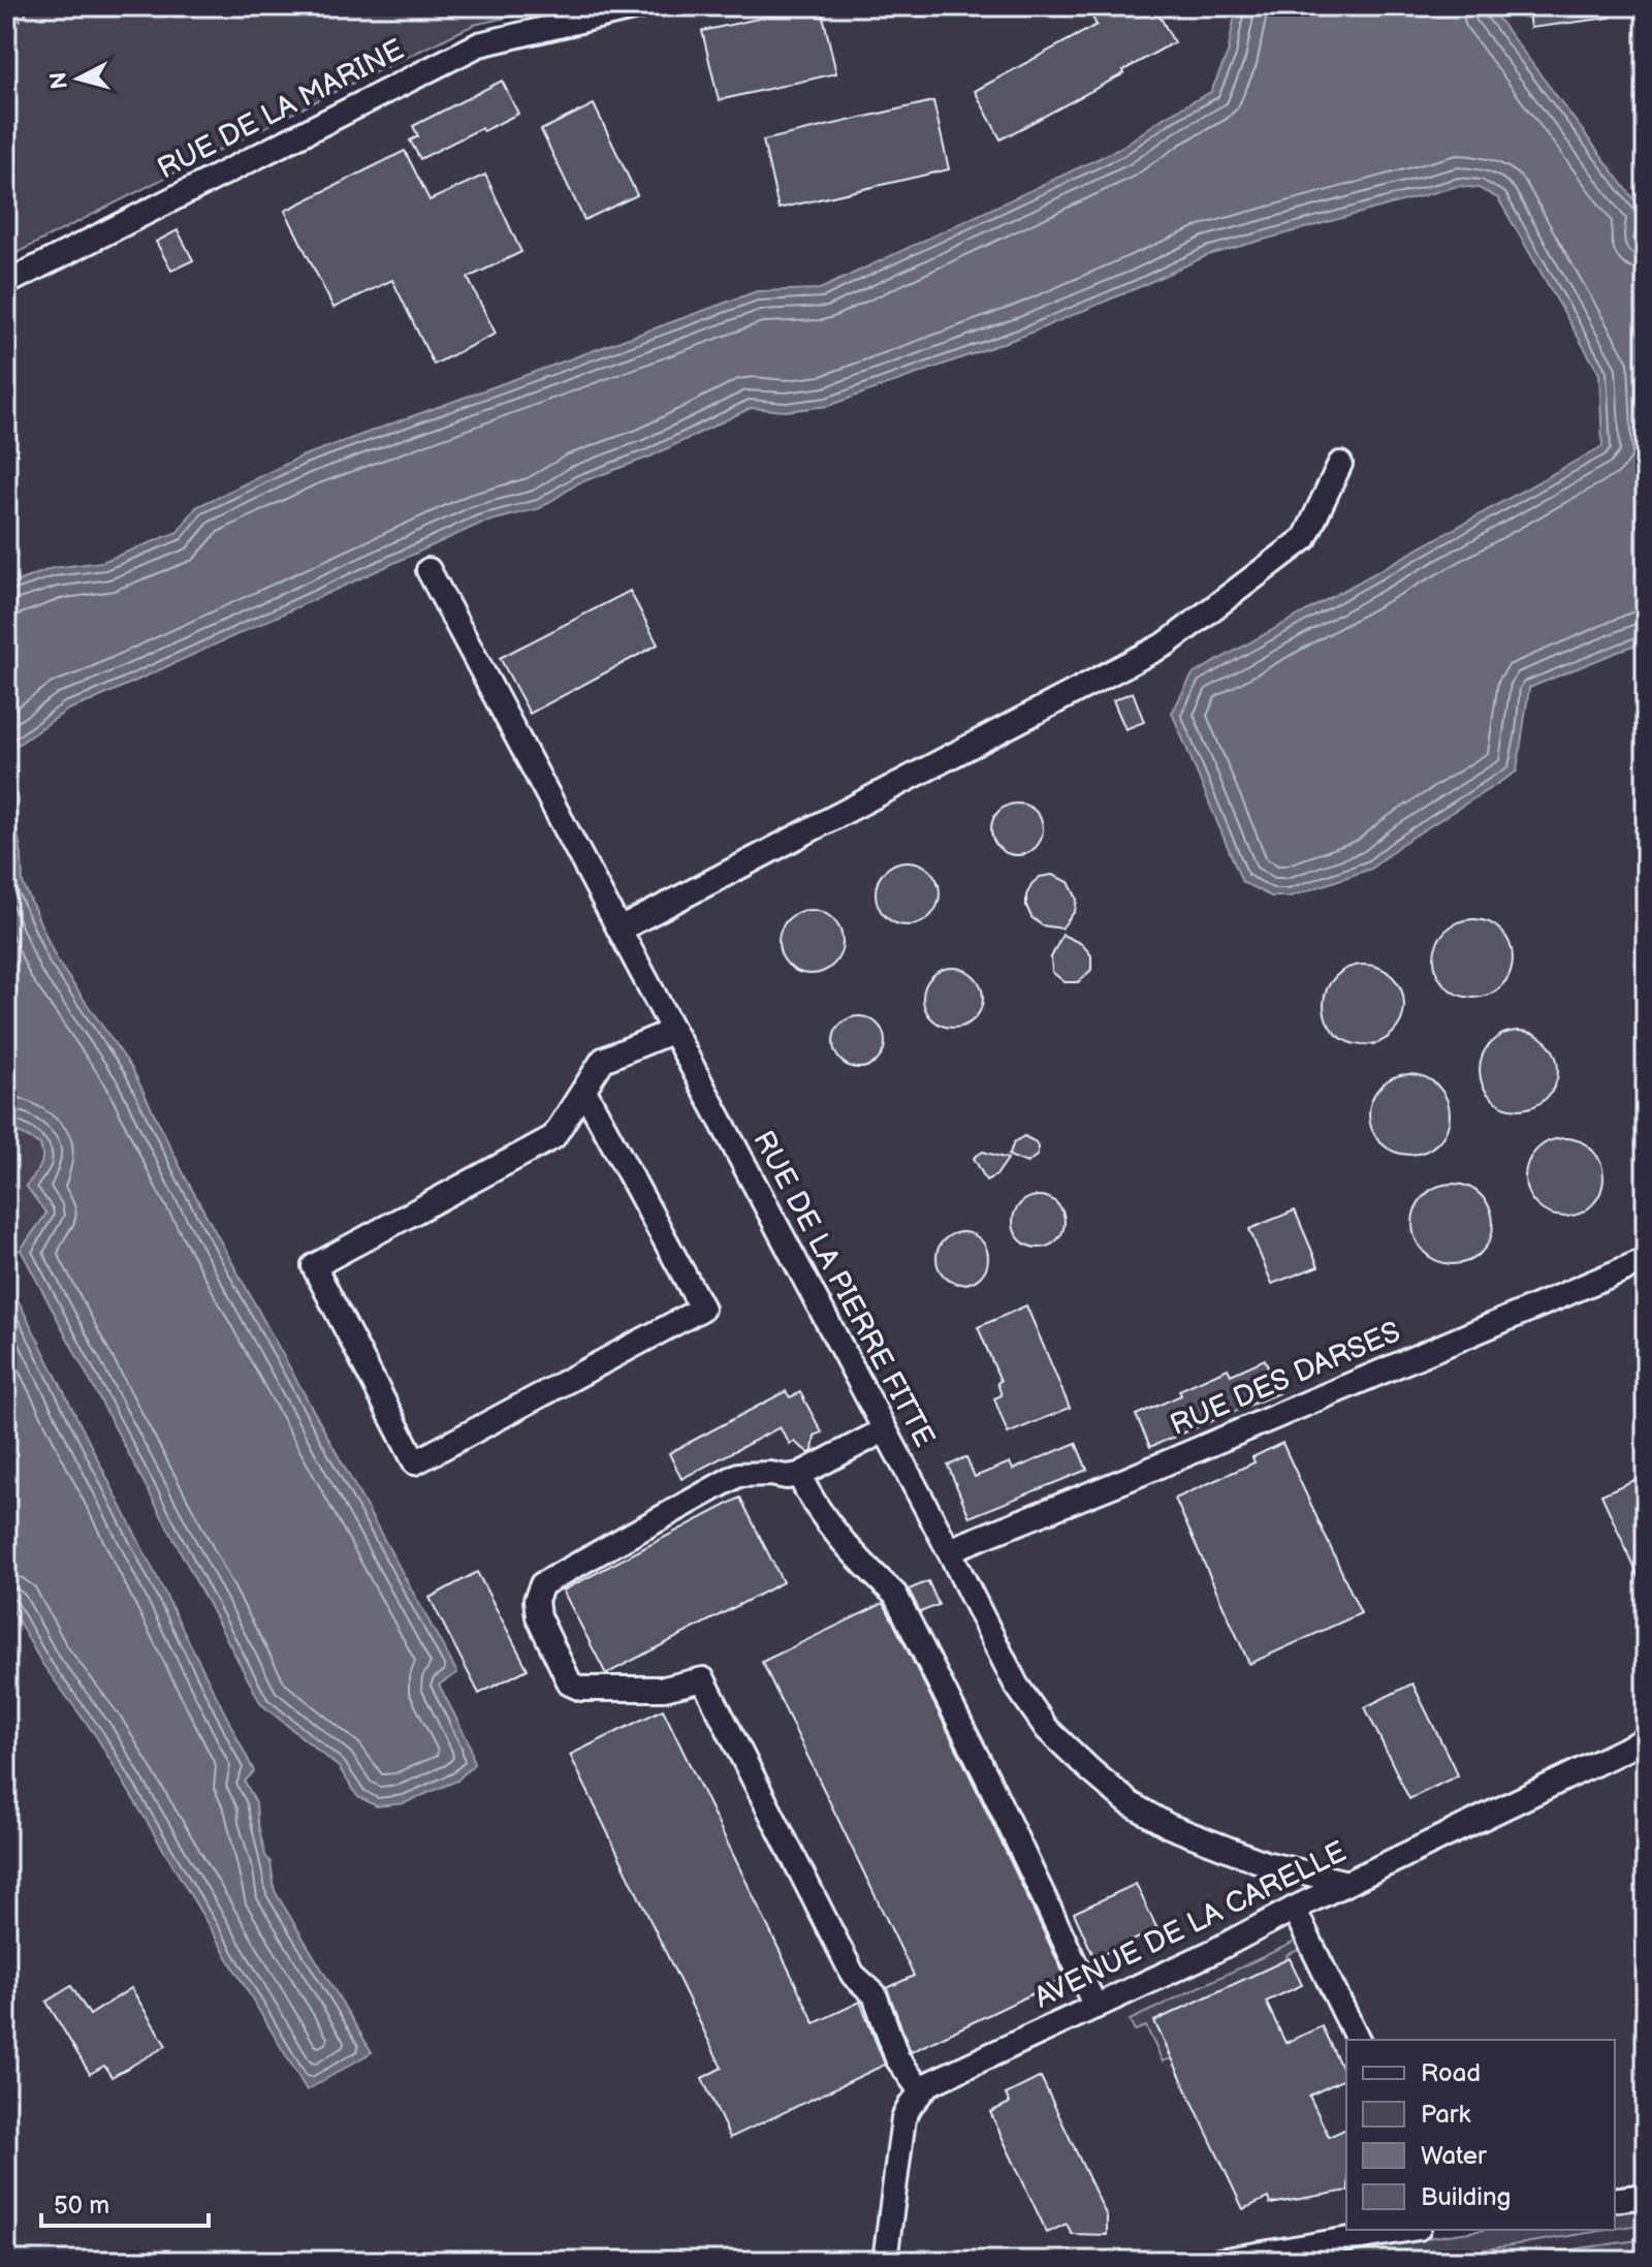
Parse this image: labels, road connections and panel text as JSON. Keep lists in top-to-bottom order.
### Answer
{
  "streets": {
    "street": [
      "RUE DE LA MARINE",
      "RUE DE LA PIERRE FITTE",
      "RUE DES DARSES",
      "AVENUE DE LA CARELLE"
    ]
  },
  "crossings": [
    ["RUE DE LA PIERRE FITTE", "RUE DES DARSES"],
    ["RUE DE LA PIERRE FITTE", "AVENUE DE LA CARELLE"]
  ],
  "legend": [
    "Road",
    "Park",
    "Water",
    "Building"
  ],
  "scale_bar": "50 m",
  "north": "left"
}
